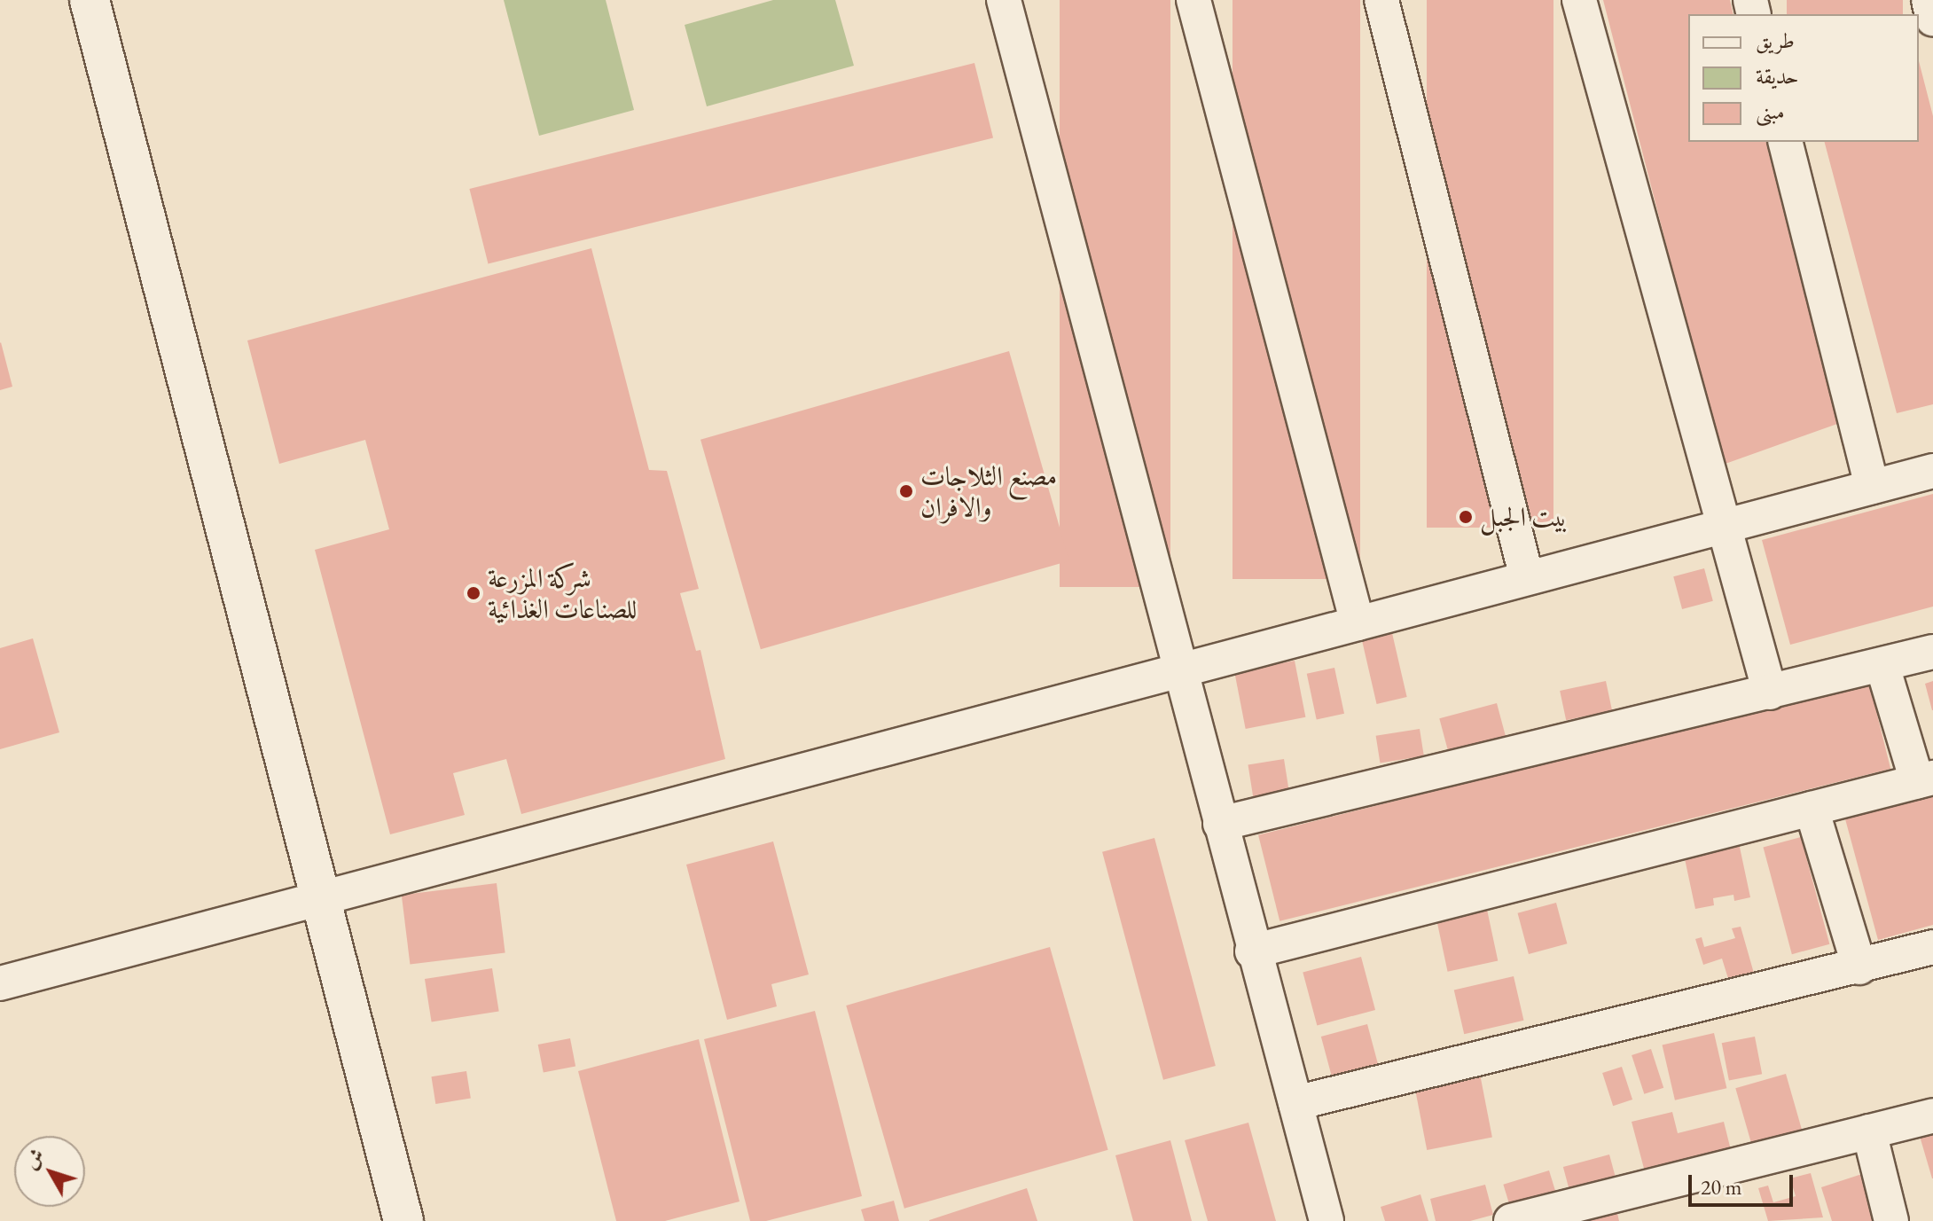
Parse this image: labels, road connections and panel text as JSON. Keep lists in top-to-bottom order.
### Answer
{
  "places": ["مصنع الثلاجات والافران", "بيت الجبل", "شركة المزرعة للصناعات الغذائية"],
  "legend": ["طريق", "حديقة", "مبنى"],
  "scale_bar": "20 m",
  "north": "top left"
}
